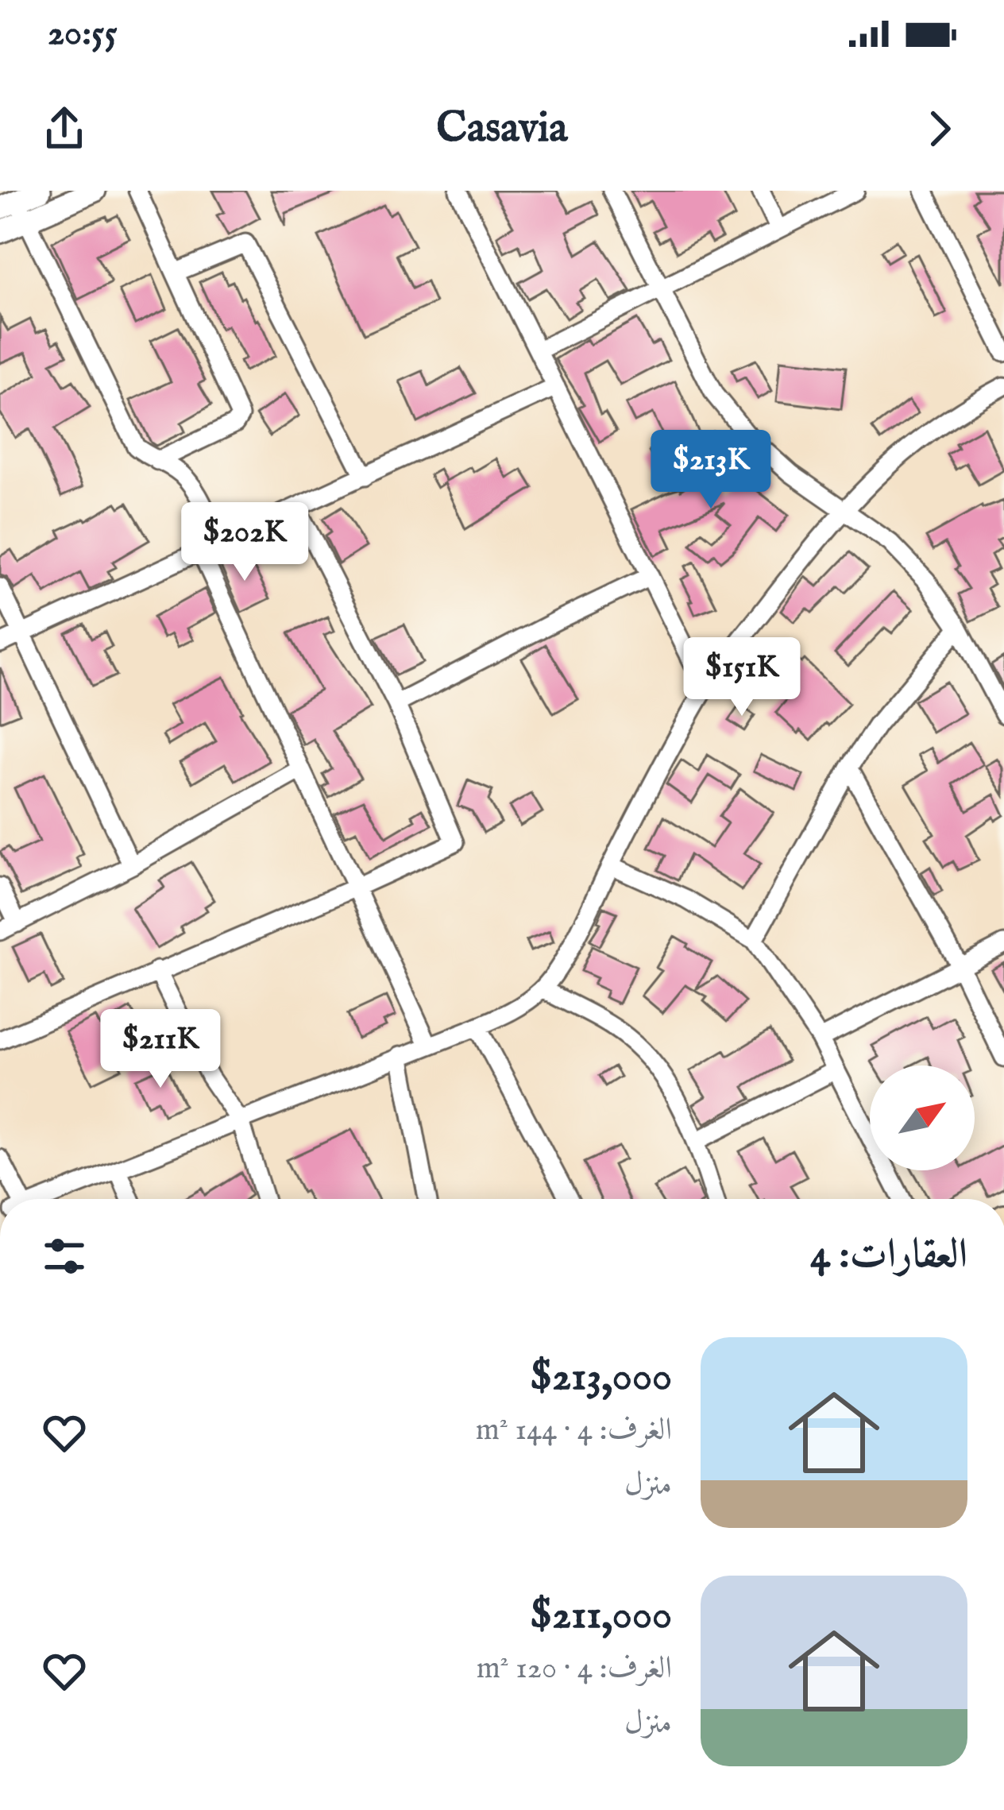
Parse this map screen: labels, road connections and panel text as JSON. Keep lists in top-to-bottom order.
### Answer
{
  "north": "top right",
  "page": {
    "status": "20:55",
    "header": "Casavia",
    "price": [
      "$213K",
      "$202K",
      "$151K",
      "$211K"
    ],
    "heading": "العقارات: 4",
    "list": [
      {
        "name": "$213,000",
        "note": "الغرف: 4 · 144 m² · منزل"
      },
      {
        "name": "$211,000",
        "note": "الغرف: 4 · 120 m² · منزل"
      }
    ]
  }
}
